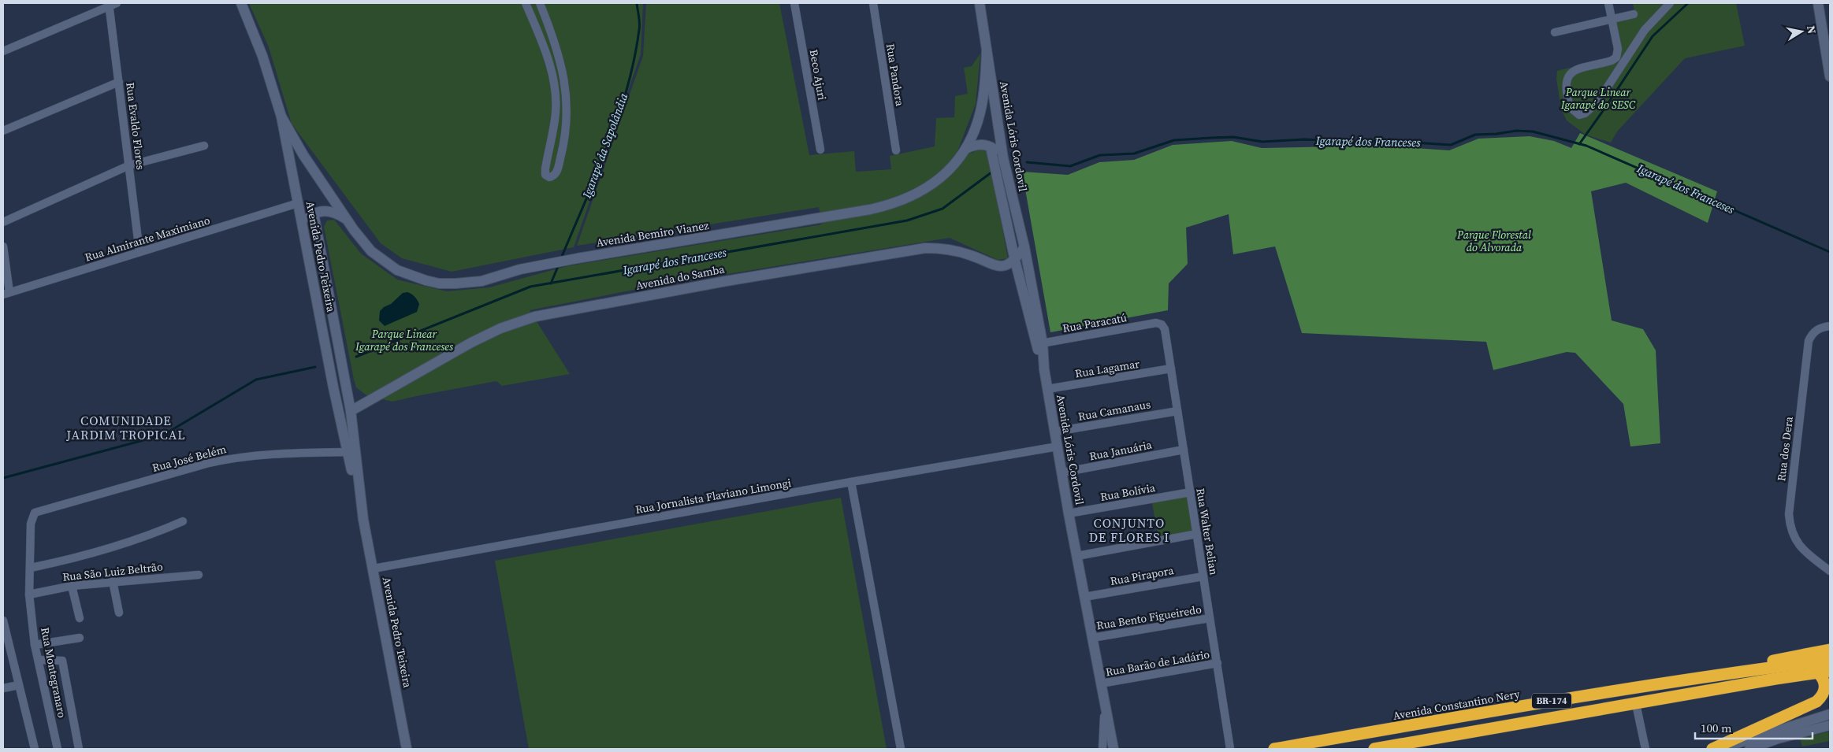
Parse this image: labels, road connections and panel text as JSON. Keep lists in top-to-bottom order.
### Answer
{
  "streets": {
    "highway": ["BR-174", "Avenida Constantino Nery"],
    "street": [
      "Beco Ajuri",
      "Rua Pandora",
      "Rua Evaldo Flores",
      "Avenida Lóris Cordovil",
      "Avenida Bemiro Vianez",
      "Rua Almirante Maximiano",
      "Avenida Pedro Teixeira",
      "Avenida do Samba",
      "Rua Paracatú",
      "Rua Lagamar",
      "Rua Camanaus",
      "Rua dos Dera",
      "Rua Januária",
      "Rua José Belém",
      "Rua Bolívia",
      "Rua Jornalista Flaviano Limongi",
      "Rua Walter Belian",
      "Rua São Luiz Beltrão",
      "Rua Pirapora",
      "Rua Bento Figueiredo",
      "Rua Barão de Ladário",
      "Rua Montegranaro"
    ]
  },
  "crossings": [
    ["Rua Evaldo Flores", "Rua Almirante Maximiano"],
    ["Avenida Lóris Cordovil", "Avenida Bemiro Vianez"],
    ["Avenida Lóris Cordovil", "Avenida do Samba"],
    ["Avenida Lóris Cordovil", "Rua Paracatú"],
    ["Avenida Lóris Cordovil", "Rua Lagamar"],
    ["Avenida Lóris Cordovil", "Rua Camanaus"],
    ["Avenida Lóris Cordovil", "Rua Januária"],
    ["Avenida Lóris Cordovil", "Rua Bolívia"],
    ["Avenida Lóris Cordovil", "Rua Jornalista Flaviano Limongi"],
    ["Avenida Lóris Cordovil", "Rua Pirapora"],
    ["Avenida Lóris Cordovil", "Rua Bento Figueiredo"],
    ["Avenida Lóris Cordovil", "Rua Barão de Ladário"],
    ["Avenida Bemiro Vianez", "Avenida Pedro Teixeira"],
    ["Rua Almirante Maximiano", "Avenida Pedro Teixeira"],
    ["Avenida Pedro Teixeira", "Avenida do Samba"],
    ["Avenida Pedro Teixeira", "Rua José Belém"],
    ["Avenida Pedro Teixeira", "Rua Jornalista Flaviano Limongi"],
    ["Rua Paracatú", "Rua Walter Belian"],
    ["Rua Lagamar", "Rua Walter Belian"],
    ["Rua Camanaus", "Rua Walter Belian"],
    ["Rua Januária", "Rua Walter Belian"],
    ["Rua José Belém", "Rua Montegranaro"],
    ["Rua Bolívia", "Rua Walter Belian"],
    ["Rua Walter Belian", "Rua Pirapora"],
    ["Rua Walter Belian", "Rua Bento Figueiredo"],
    ["Rua Walter Belian", "Rua Barão de Ladário"],
    ["Rua São Luiz Beltrão", "Rua Montegranaro"]
  ],
  "districts": ["COMUNIDADE JARDIM TROPICAL", "CONJUNTO DE FLORES I"],
  "water": ["Igarapé dos Franceses", "Igarapé da Sapolândia"],
  "parks": ["Parque Linear Igarapé do SESC", "Parque Florestal do Alvorada", "Parque Linear Igarapé dos Franceses"],
  "scale_bar": "100 m",
  "north": "right"
}
